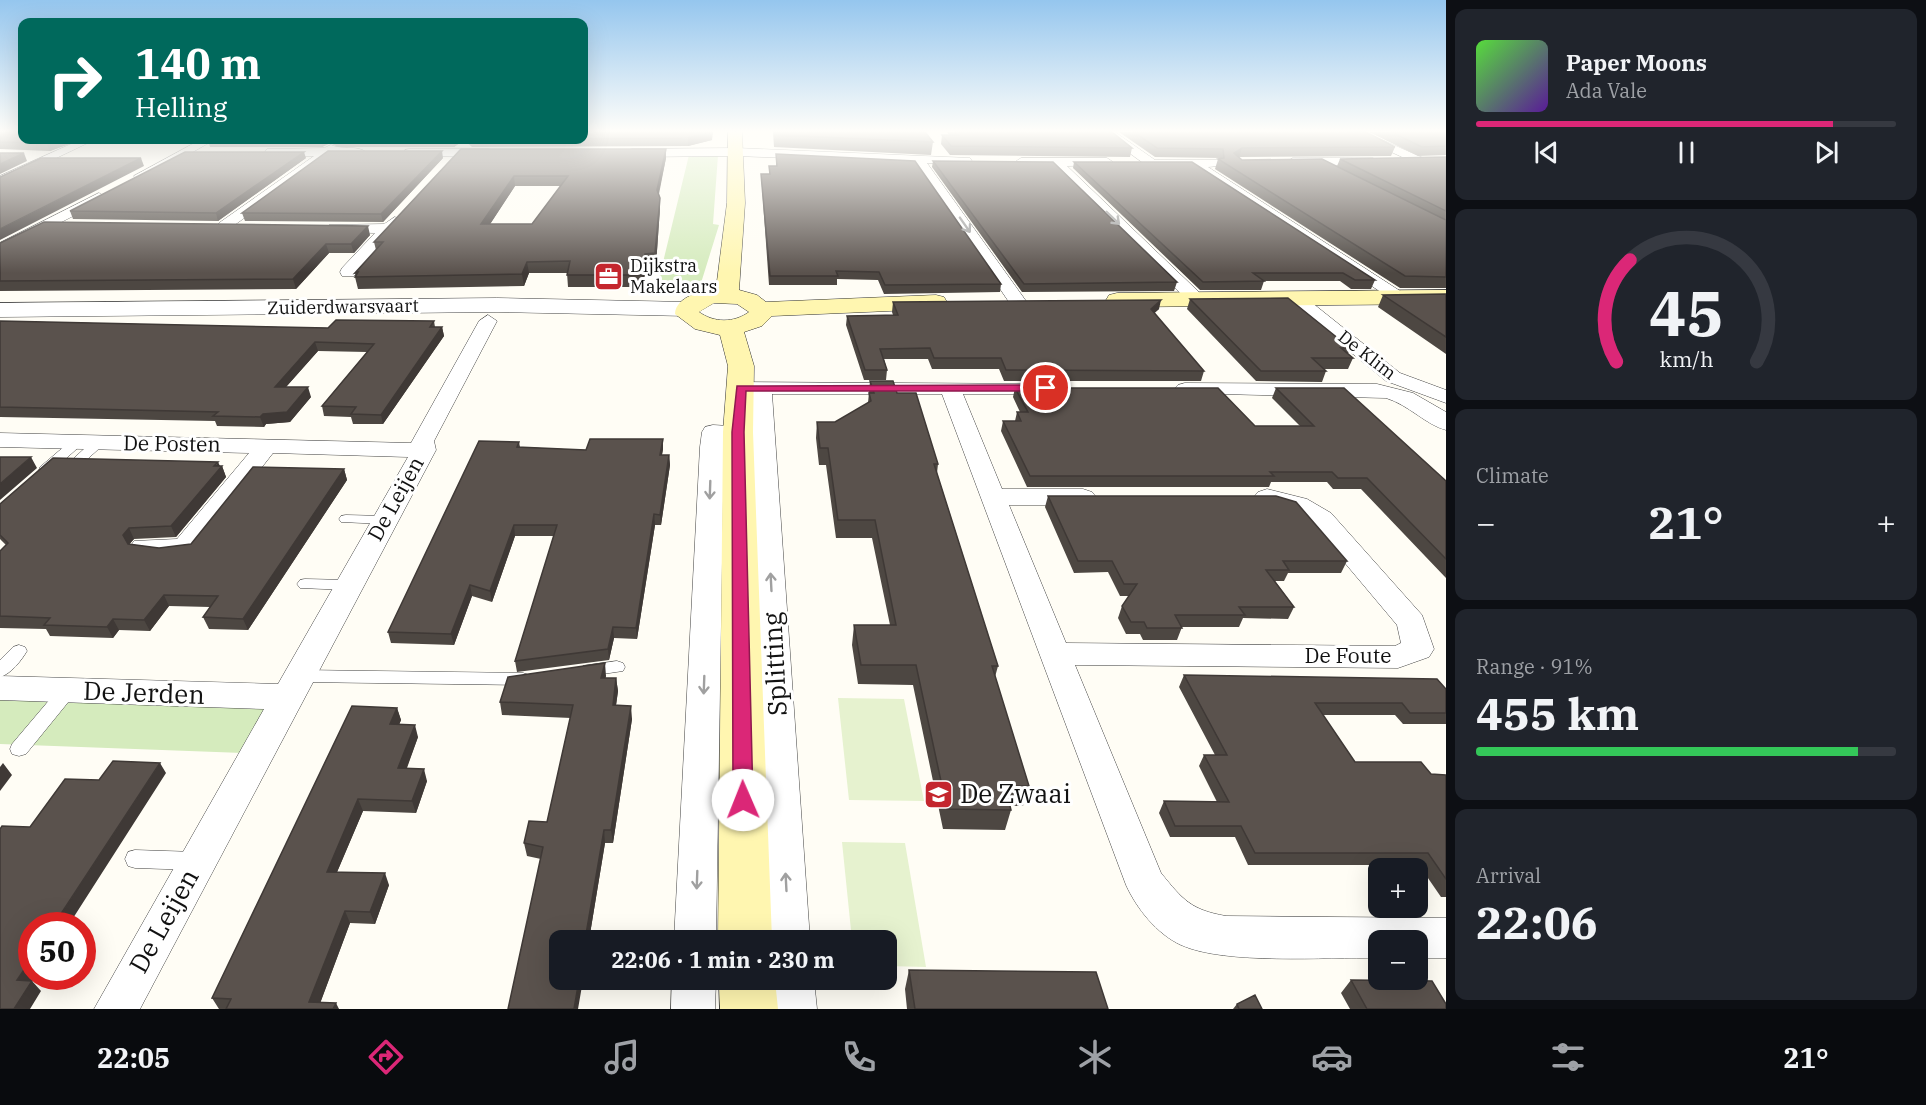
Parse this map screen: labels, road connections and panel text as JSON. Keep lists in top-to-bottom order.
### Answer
{
  "streets": {
    "main road": ["Splitting"],
    "street": [
      "Zuiderdwarsvaart",
      "De Klim",
      "De Posten",
      "De Leijen",
      "De Foute",
      "De Jerden"
    ]
  },
  "crossings": [
    ["De Posten", "De Leijen"],
    ["De Leijen", "De Jerden"]
  ],
  "places": {
    "office": ["Dijkstra Makelaars"],
    "school or university": ["De Zwaai"]
  },
  "page": {
    "turn": ["140 m", "Helling"],
    "song": ["Paper Moons", "Ada Vale"],
    "tile": [
      "Climate",
      ["Range · 91%", "455 km"],
      ["Arrival", "22:06"]
    ],
    "heat": ["−", "21°", "+"],
    "map_buttons": ["+", "−"],
    "limit": "50",
    "trip": "22:06 · 1 min · 230 m",
    "tabs": ["22:05", "21°"],
    "gauge": ["45", "km/h"]
  }
}
